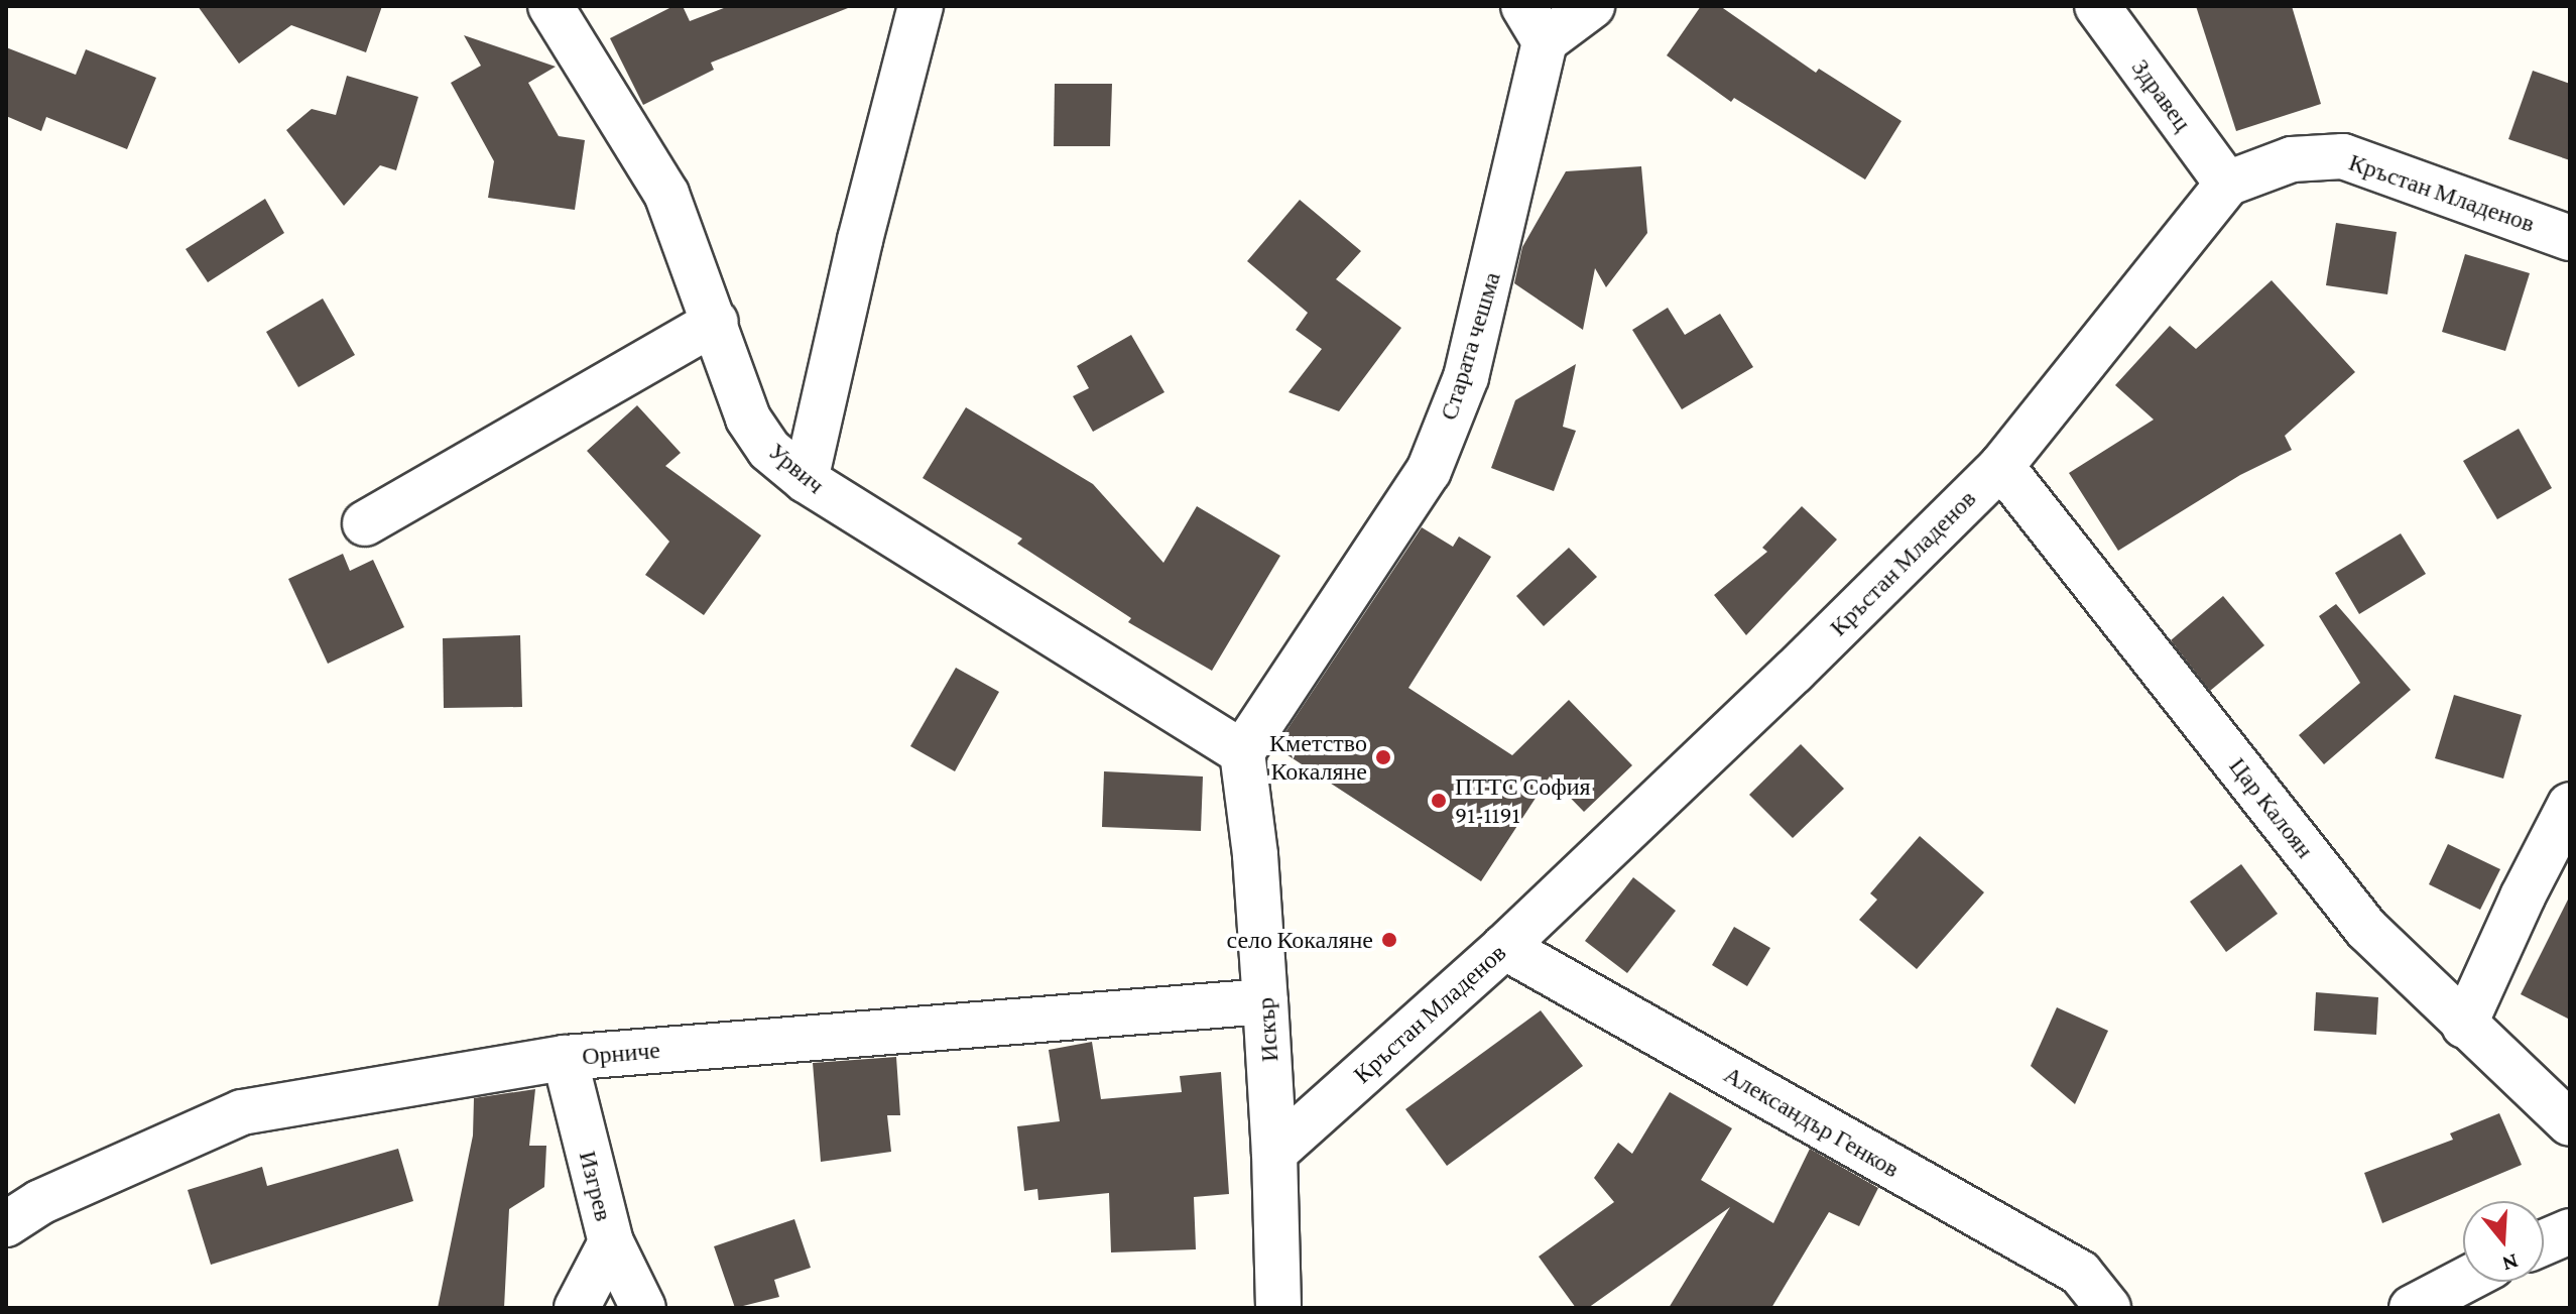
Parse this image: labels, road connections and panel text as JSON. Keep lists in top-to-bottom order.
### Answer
{
  "streets": {
    "street": [
      "Здравец",
      "Кръстан Младенов",
      "Старата чешма",
      "Урвич",
      "Цар Калоян",
      "Искър",
      "Орниче",
      "Александър Генков",
      "Изгрев"
    ]
  },
  "crossings": [
    ["Здравец", "Кръстан Младенов"],
    ["Кръстан Младенов", "Цар Калоян"],
    ["Кръстан Младенов", "Искър"],
    ["Кръстан Младенов", "Александър Генков"],
    ["Старата чешма", "Урвич"],
    ["Старата чешма", "Искър"],
    ["Урвич", "Искър"],
    ["Искър", "Орниче"],
    ["Орниче", "Изгрев"]
  ],
  "places": ["Кметство Кокаляне", "ПТТС София 91-1191", "село Кокаляне"],
  "north": "bottom"
}
